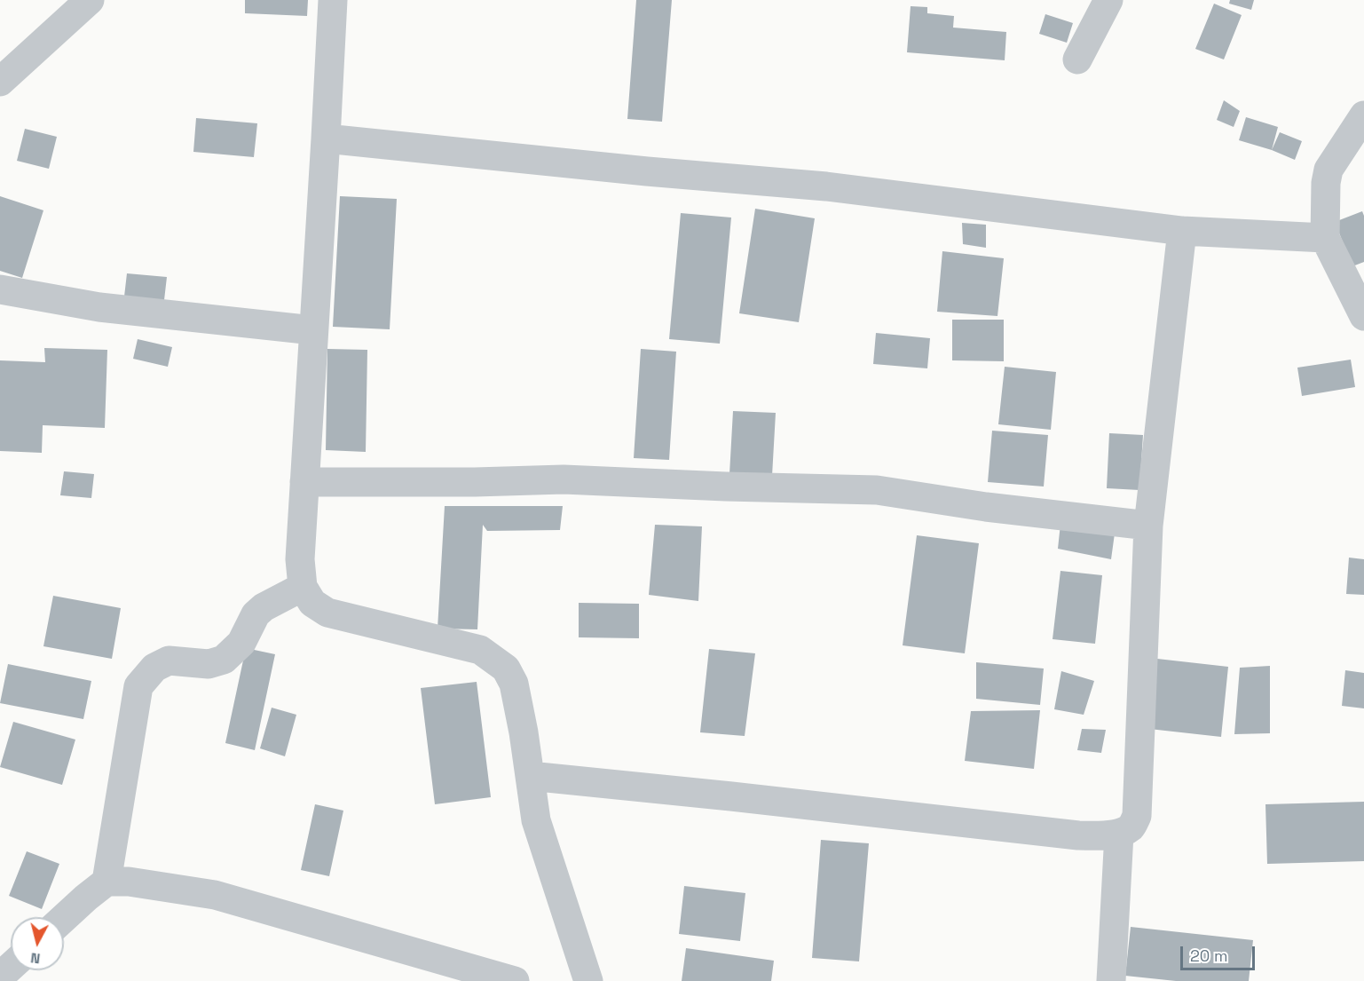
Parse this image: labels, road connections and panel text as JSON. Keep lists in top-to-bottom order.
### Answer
{
  "scale_bar": "20 m",
  "north": "bottom"
}
